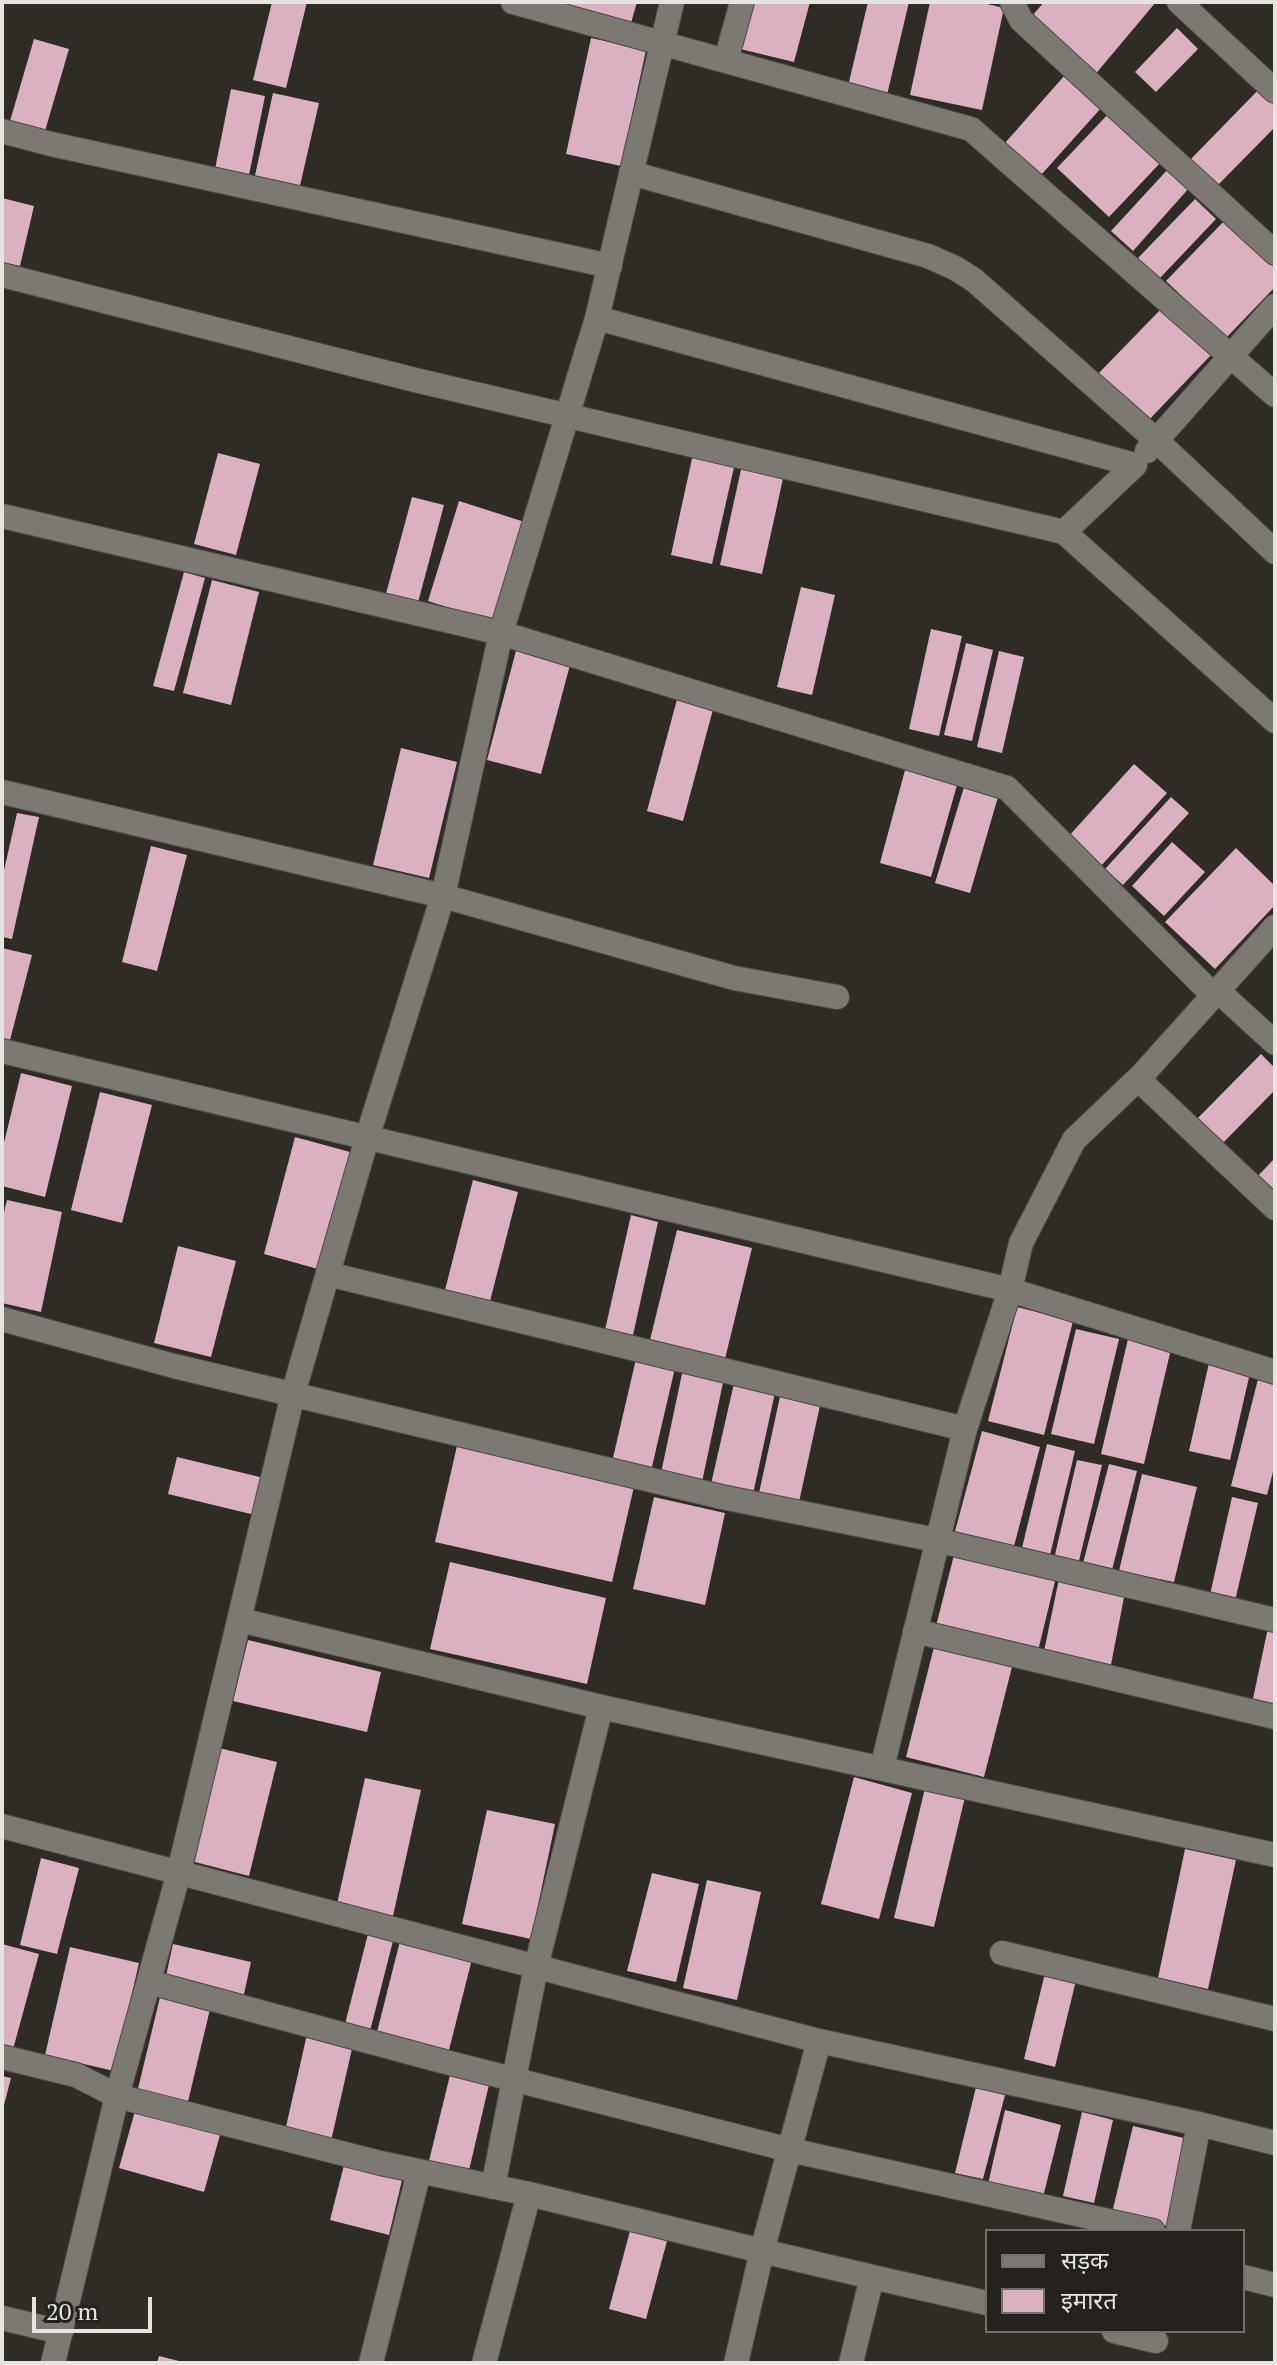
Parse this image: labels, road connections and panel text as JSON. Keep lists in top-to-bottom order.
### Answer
{
  "legend": ["सड़क", "इमारत"],
  "scale_bar": "20 m"
}
